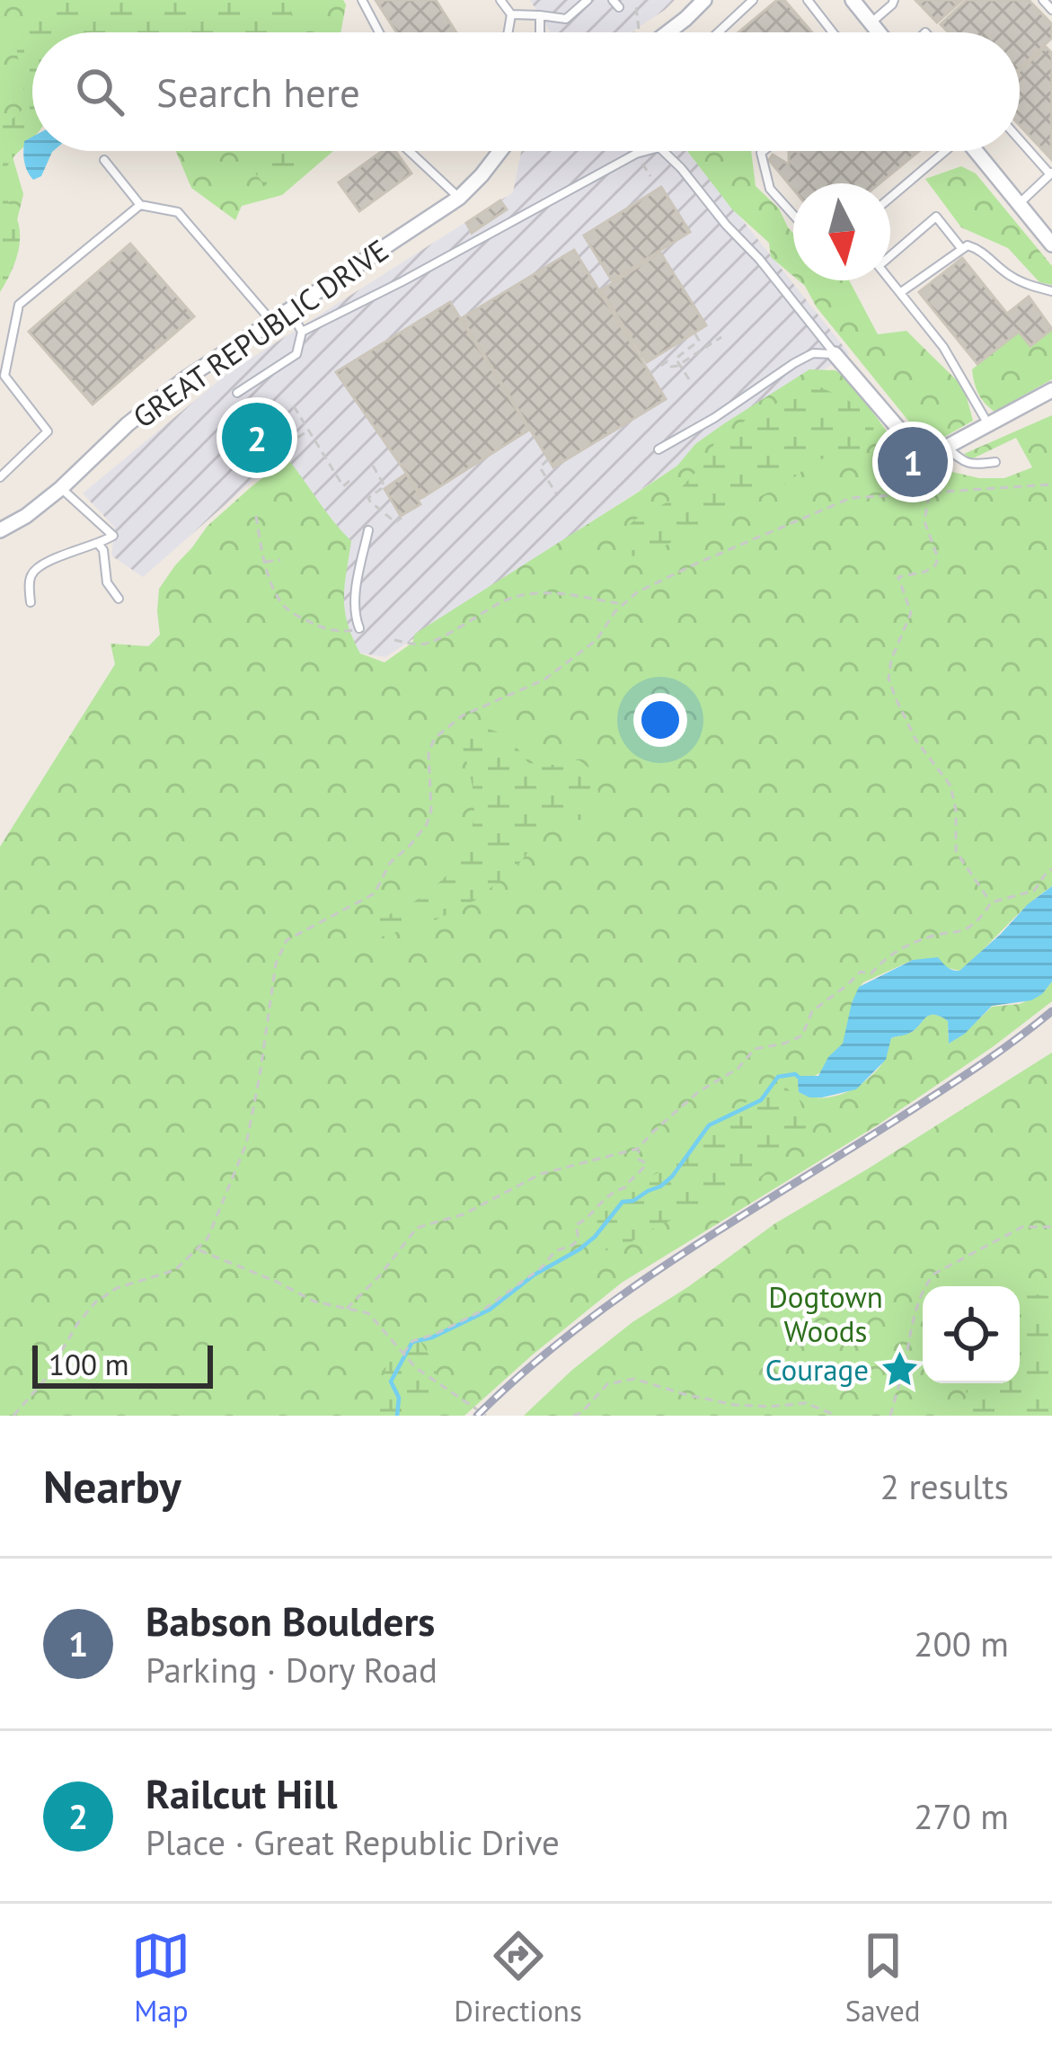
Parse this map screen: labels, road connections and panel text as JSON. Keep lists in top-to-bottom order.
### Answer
{
  "streets": {
    "street": ["GREAT REPUBLIC DRIVE"]
  },
  "parks": ["Dogtown Woods"],
  "places": {
    "place": ["Courage"]
  },
  "scale_bar": "100 m",
  "north": "bottom",
  "page": {
    "search": "Search here",
    "pins": ["2", "1"],
    "scale": "100 m",
    "heading": ["Nearby", "2 results"],
    "list": [
      {
        "mark": "1",
        "name": "Babson Boulders",
        "note": "Parking · Dory Road",
        "value": "200 m"
      },
      {
        "mark": "2",
        "name": "Railcut Hill",
        "note": "Place · Great Republic Drive",
        "value": "270 m"
      }
    ],
    "nav": ["Map", "Directions", "Saved"]
  }
}
